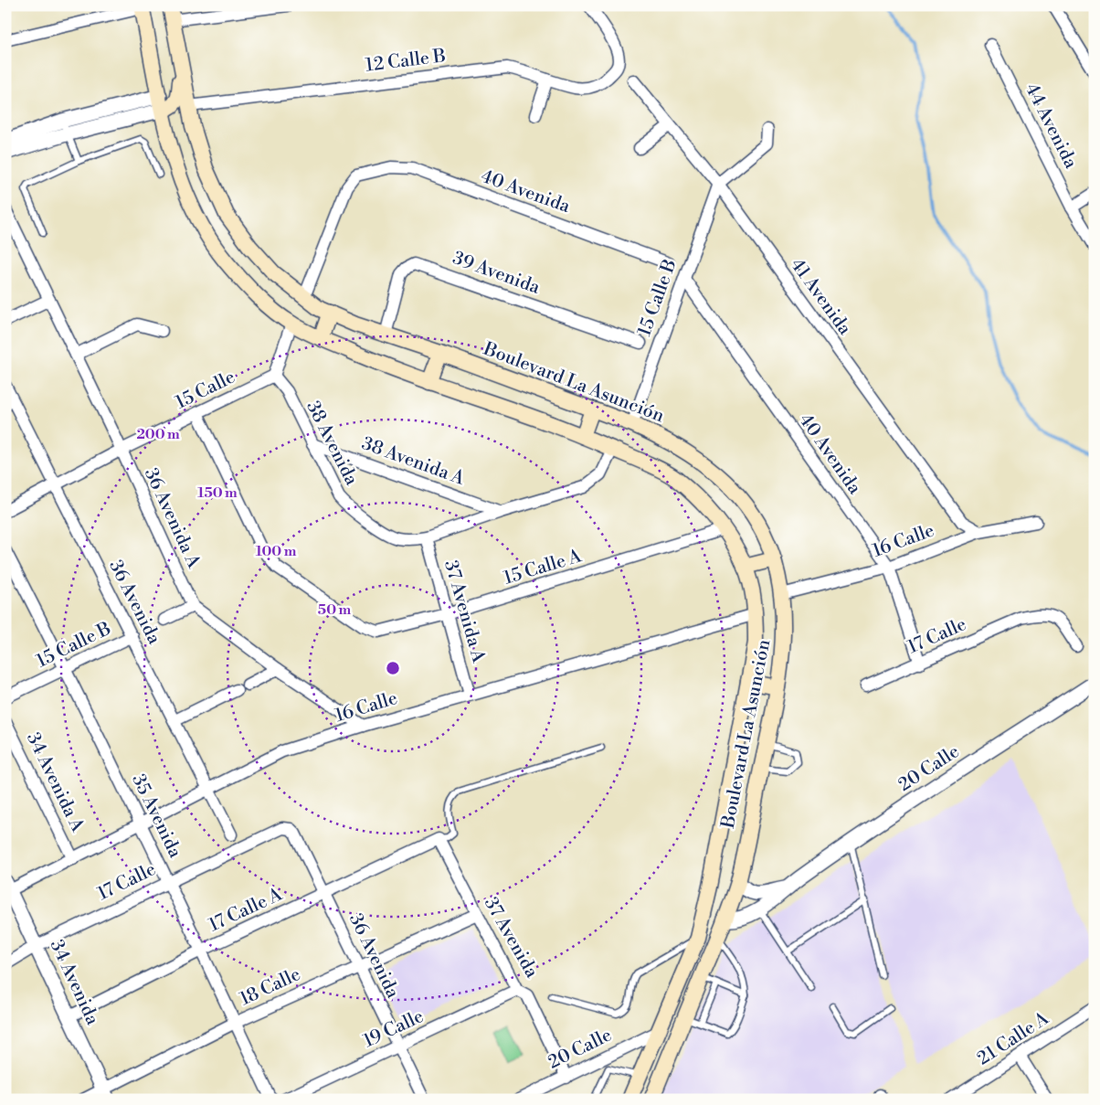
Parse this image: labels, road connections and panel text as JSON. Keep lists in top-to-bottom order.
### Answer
{
  "streets": {
    "main road": ["Boulevard La Asunción"],
    "street": [
      "12 Calle B",
      "44 Avenida",
      "40 Avenida",
      "39 Avenida",
      "41 Avenida",
      "15 Calle B",
      "15 Calle",
      "38 Avenida",
      "38 Avenida A",
      "36 Avenida A",
      "16 Calle",
      "15 Calle A",
      "36 Avenida",
      "37 Avenida A",
      "17 Calle",
      "20 Calle",
      "34 Avenida A",
      "35 Avenida",
      "17 Calle A",
      "37 Avenida",
      "34 Avenida",
      "18 Calle",
      "19 Calle",
      "21 Calle A"
    ]
  },
  "crossings": [
    ["12 Calle B", "Boulevard La Asunción"],
    ["40 Avenida", "15 Calle B"],
    ["40 Avenida", "Boulevard La Asunción"],
    ["40 Avenida", "16 Calle"],
    ["40 Avenida", "17 Calle"],
    ["39 Avenida", "Boulevard La Asunción"],
    ["41 Avenida", "15 Calle B"],
    ["41 Avenida", "16 Calle"],
    ["15 Calle B", "Boulevard La Asunción"],
    ["15 Calle B", "36 Avenida"],
    ["15 Calle B", "35 Avenida"],
    ["Boulevard La Asunción", "16 Calle"],
    ["Boulevard La Asunción", "15 Calle A"],
    ["Boulevard La Asunción", "20 Calle"],
    ["15 Calle", "38 Avenida"],
    ["15 Calle", "36 Avenida A"],
    ["15 Calle", "15 Calle A"],
    ["15 Calle", "36 Avenida"],
    ["38 Avenida", "38 Avenida A"],
    ["38 Avenida", "37 Avenida A"],
    ["36 Avenida A", "16 Calle"],
    ["16 Calle", "36 Avenida"],
    ["16 Calle", "37 Avenida A"],
    ["16 Calle", "34 Avenida A"],
    ["16 Calle", "35 Avenida"],
    ["16 Calle", "34 Avenida"],
    ["15 Calle A", "37 Avenida A"],
    ["36 Avenida", "17 Calle"],
    ["36 Avenida", "17 Calle A"],
    ["36 Avenida", "18 Calle"],
    ["36 Avenida", "19 Calle"],
    ["17 Calle", "35 Avenida"],
    ["17 Calle", "34 Avenida"],
    ["20 Calle", "37 Avenida"],
    ["35 Avenida", "17 Calle A"],
    ["35 Avenida", "18 Calle"],
    ["17 Calle A", "37 Avenida"],
    ["17 Calle A", "34 Avenida"],
    ["37 Avenida", "18 Calle"],
    ["37 Avenida", "19 Calle"],
    ["34 Avenida", "18 Calle"]
  ],
  "rings": [
    "200 m",
    "150 m",
    "100 m",
    "50 m"
  ]
}
